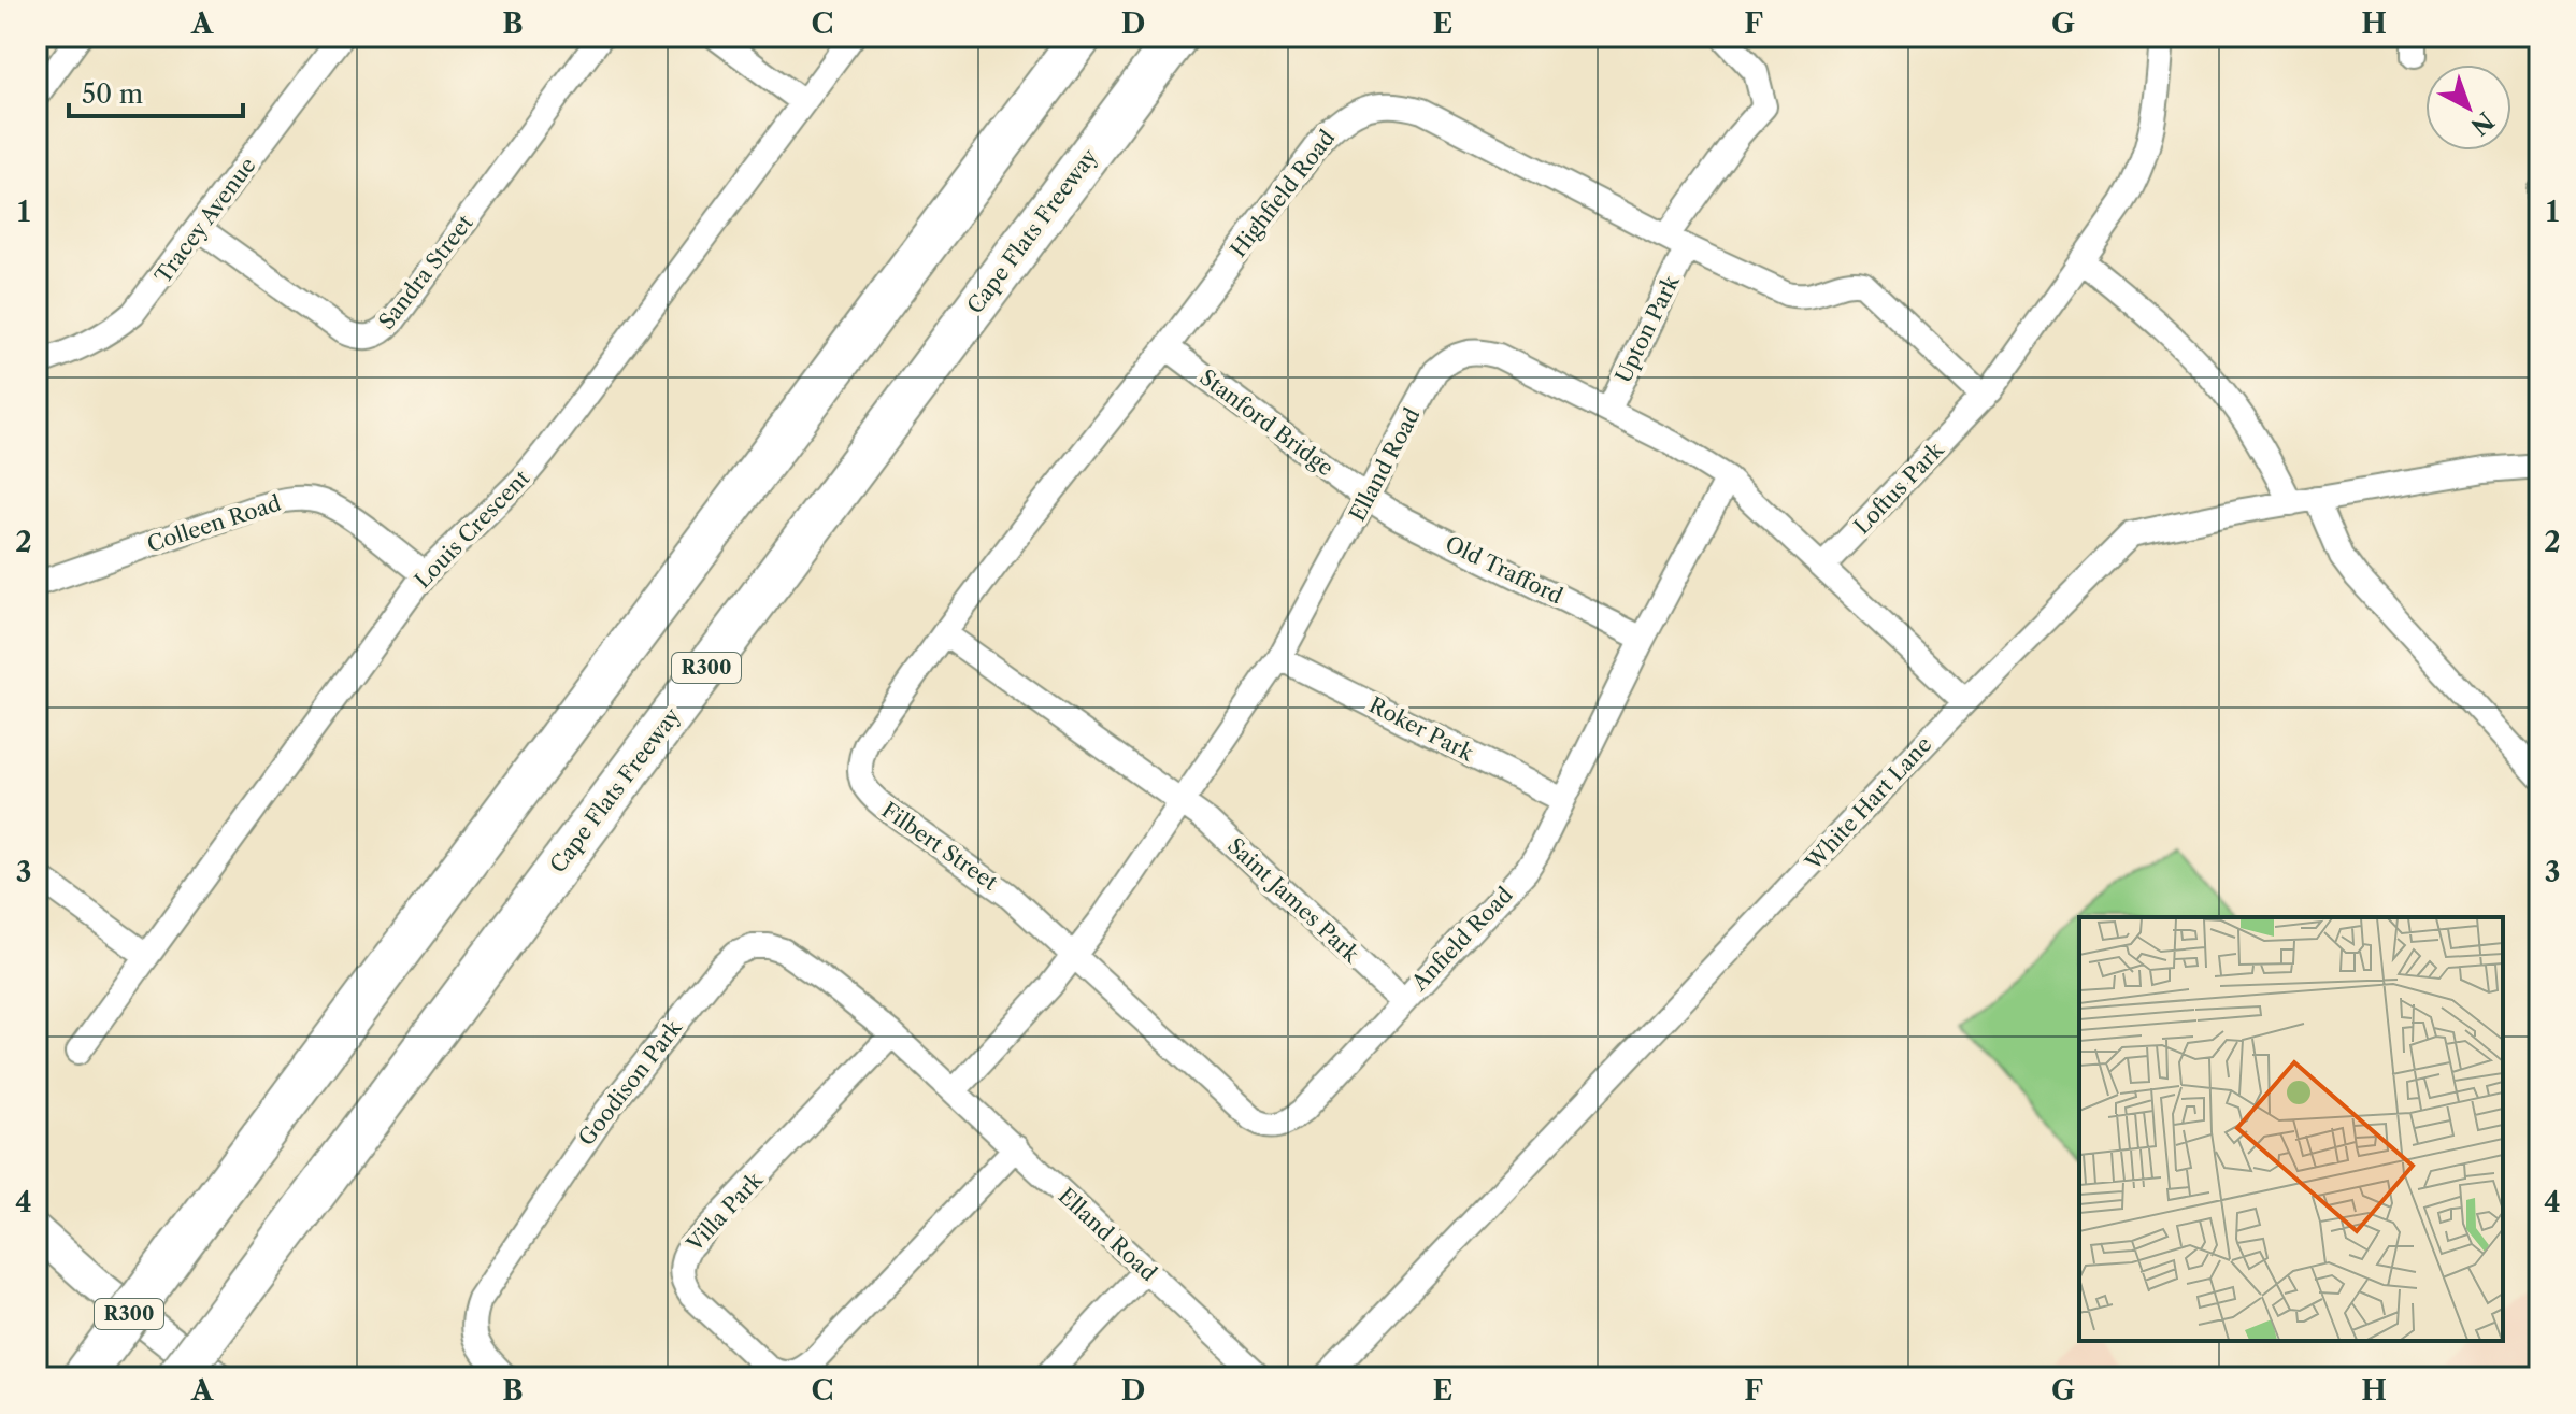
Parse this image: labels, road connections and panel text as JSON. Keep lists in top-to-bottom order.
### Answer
{
  "streets": {
    "highway": ["Cape Flats Freeway", "R300"],
    "street": [
      "Highfield Road",
      "Tracey Avenue",
      "Sandra Street",
      "Upton Park",
      "Stanford Bridge",
      "Elland Road",
      "Loftus Park",
      "Colleen Road",
      "Louis Crescent",
      "Old Trafford",
      "Roker Park",
      "White Hart Lane",
      "Filbert Street",
      "Saint James Park",
      "Anfield Road",
      "Goodison Park",
      "Villa Park"
    ]
  },
  "crossings": [
    ["Highfield Road", "Upton Park"],
    ["Highfield Road", "Stanford Bridge"],
    ["Highfield Road", "Loftus Park"],
    ["Highfield Road", "Filbert Street"],
    ["Tracey Avenue", "Sandra Street"],
    ["Upton Park", "Elland Road"],
    ["Stanford Bridge", "Elland Road"],
    ["Stanford Bridge", "Old Trafford"],
    ["Elland Road", "Loftus Park"],
    ["Elland Road", "Old Trafford"],
    ["Elland Road", "Roker Park"],
    ["Elland Road", "White Hart Lane"],
    ["Elland Road", "Filbert Street"],
    ["Elland Road", "Saint James Park"],
    ["Elland Road", "Anfield Road"],
    ["Elland Road", "Goodison Park"],
    ["Elland Road", "Villa Park"],
    ["Colleen Road", "Louis Crescent"],
    ["Old Trafford", "Anfield Road"],
    ["Roker Park", "Anfield Road"],
    ["Filbert Street", "Anfield Road"],
    ["Saint James Park", "Anfield Road"],
    ["Goodison Park", "Villa Park"]
  ],
  "scale_bar": "50 m",
  "north": "bottom right",
  "grid": {
    "columns": [
      "A",
      "B",
      "C",
      "D",
      "E",
      "F",
      "G",
      "H"
    ],
    "rows": [
      "1",
      "2",
      "3",
      "4"
    ]
  }
}
